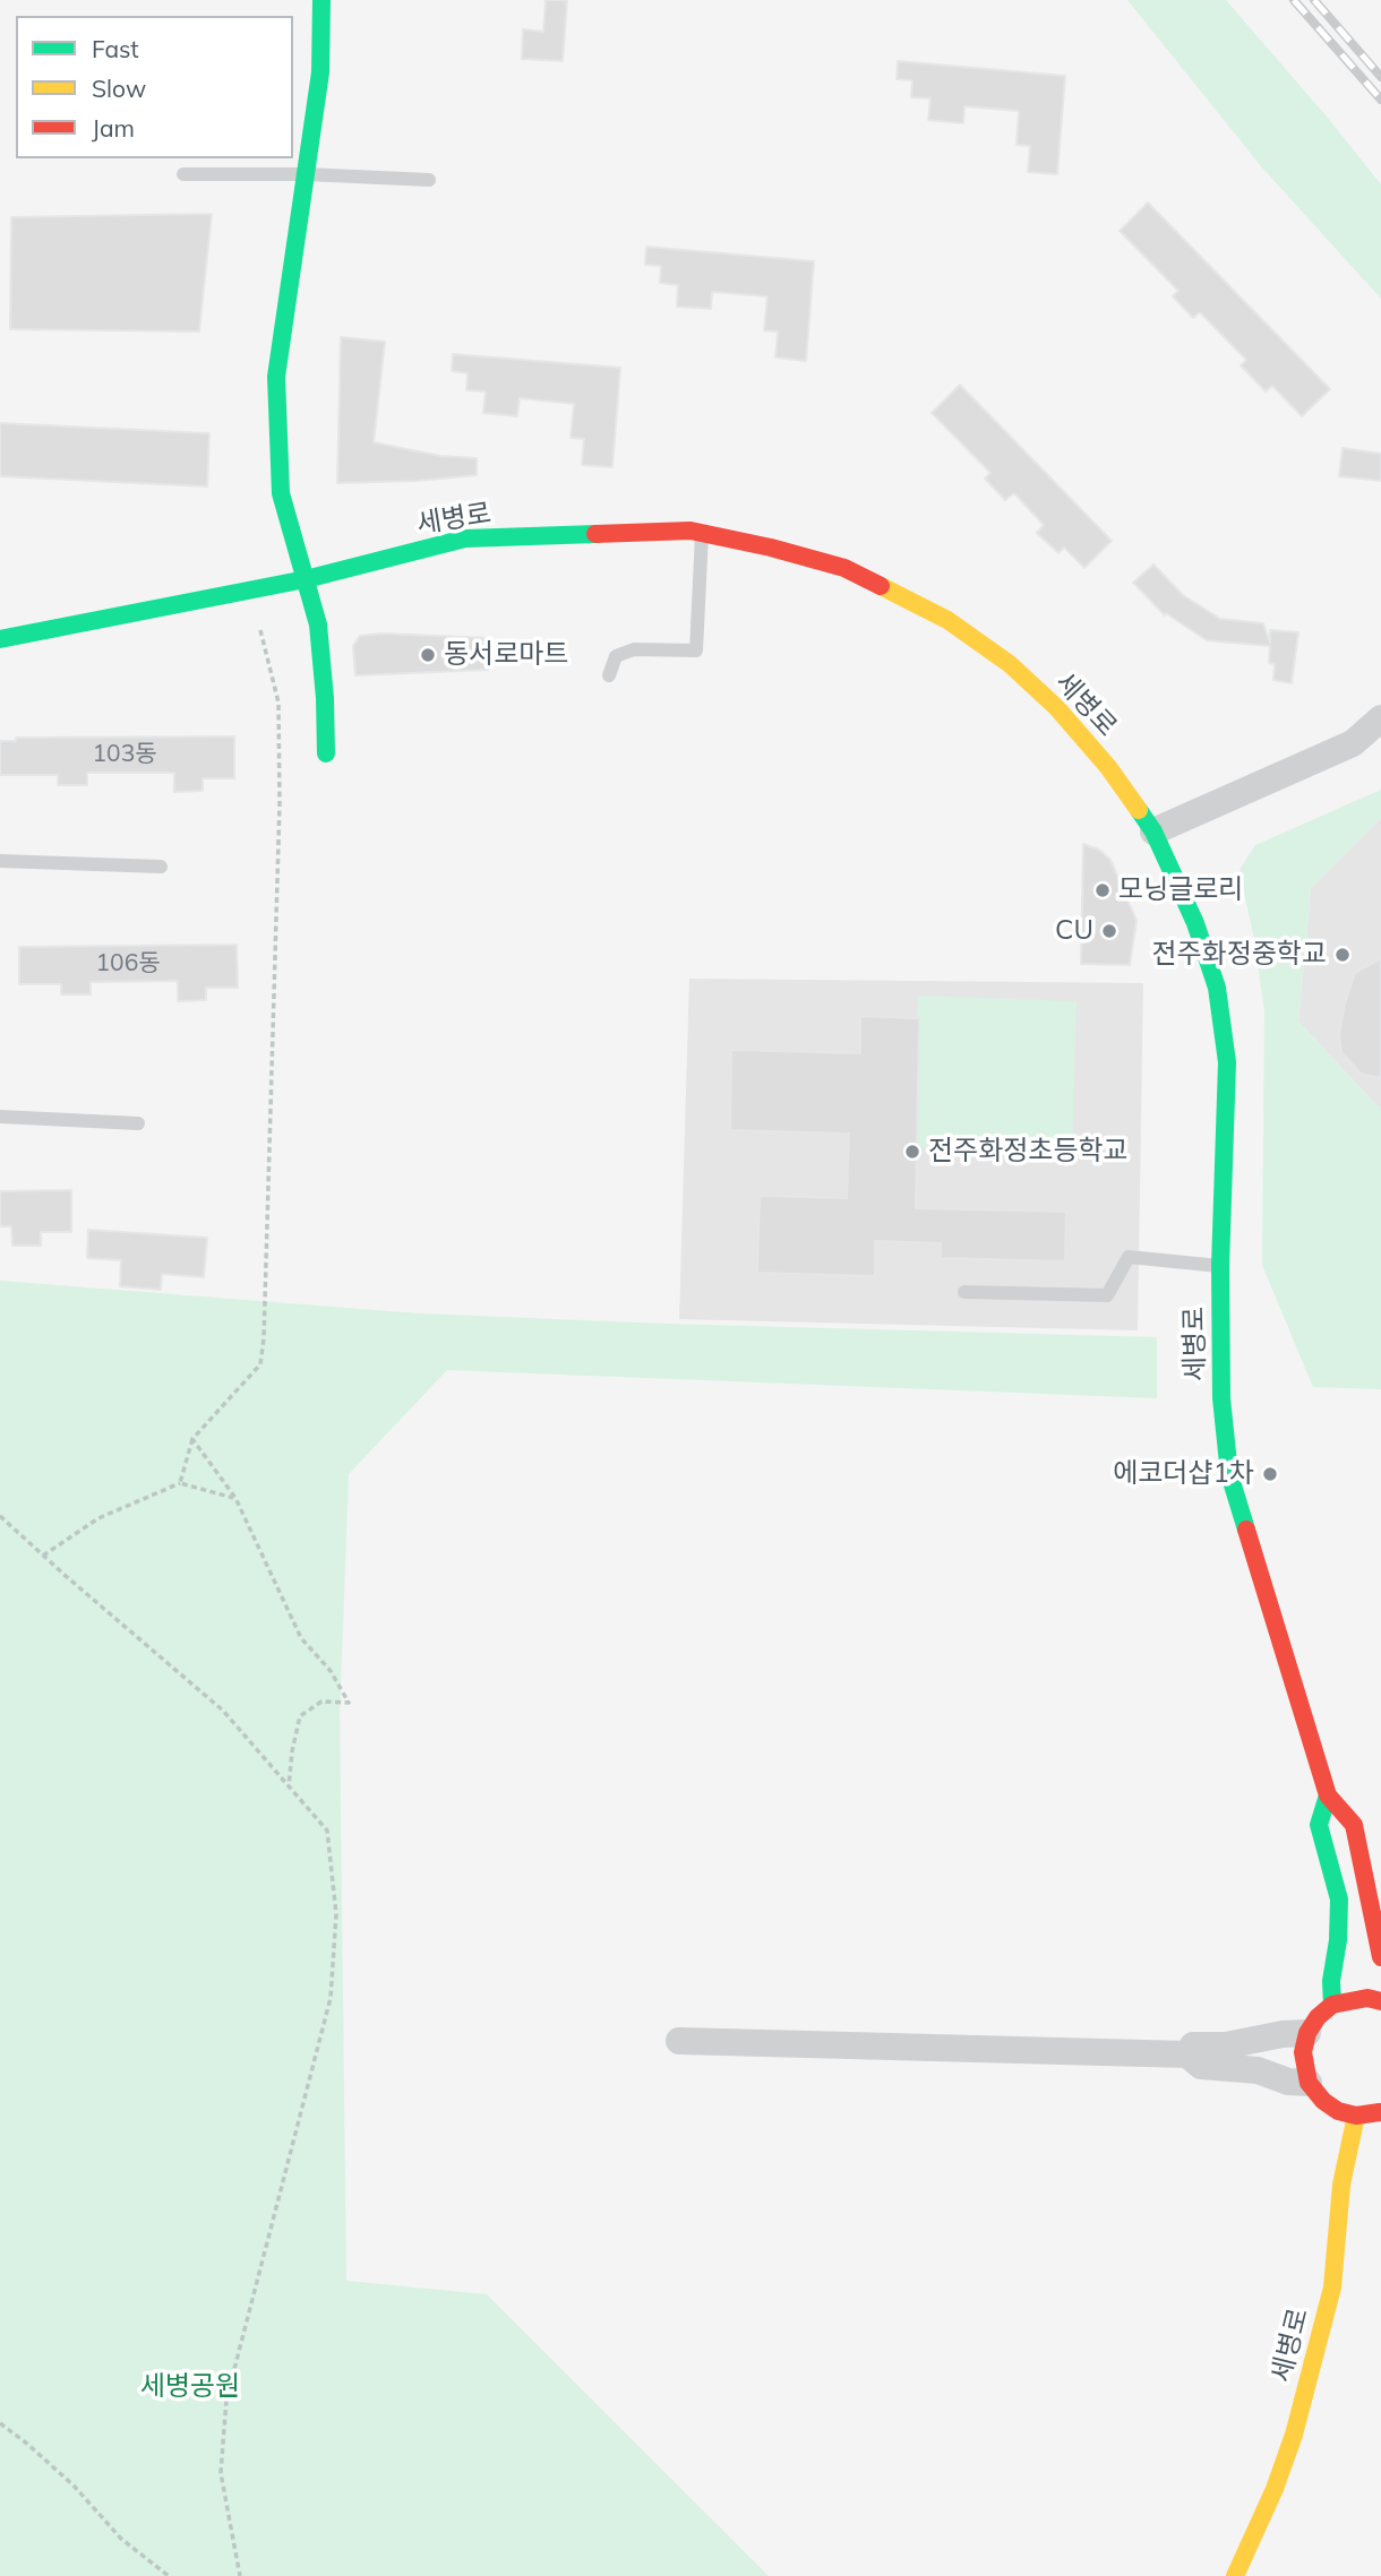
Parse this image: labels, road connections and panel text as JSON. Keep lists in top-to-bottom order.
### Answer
{
  "streets": {
    "street": ["세병로"]
  },
  "parks": ["세병공원"],
  "places": [
    "동서로마트",
    "모닝글로리",
    "CU",
    "전주화정중학교",
    "전주화정초등학교",
    "에코더샵1차"
  ],
  "house_numbers": ["103동", "106동"],
  "legend": ["Fast", "Slow", "Jam"]
}
